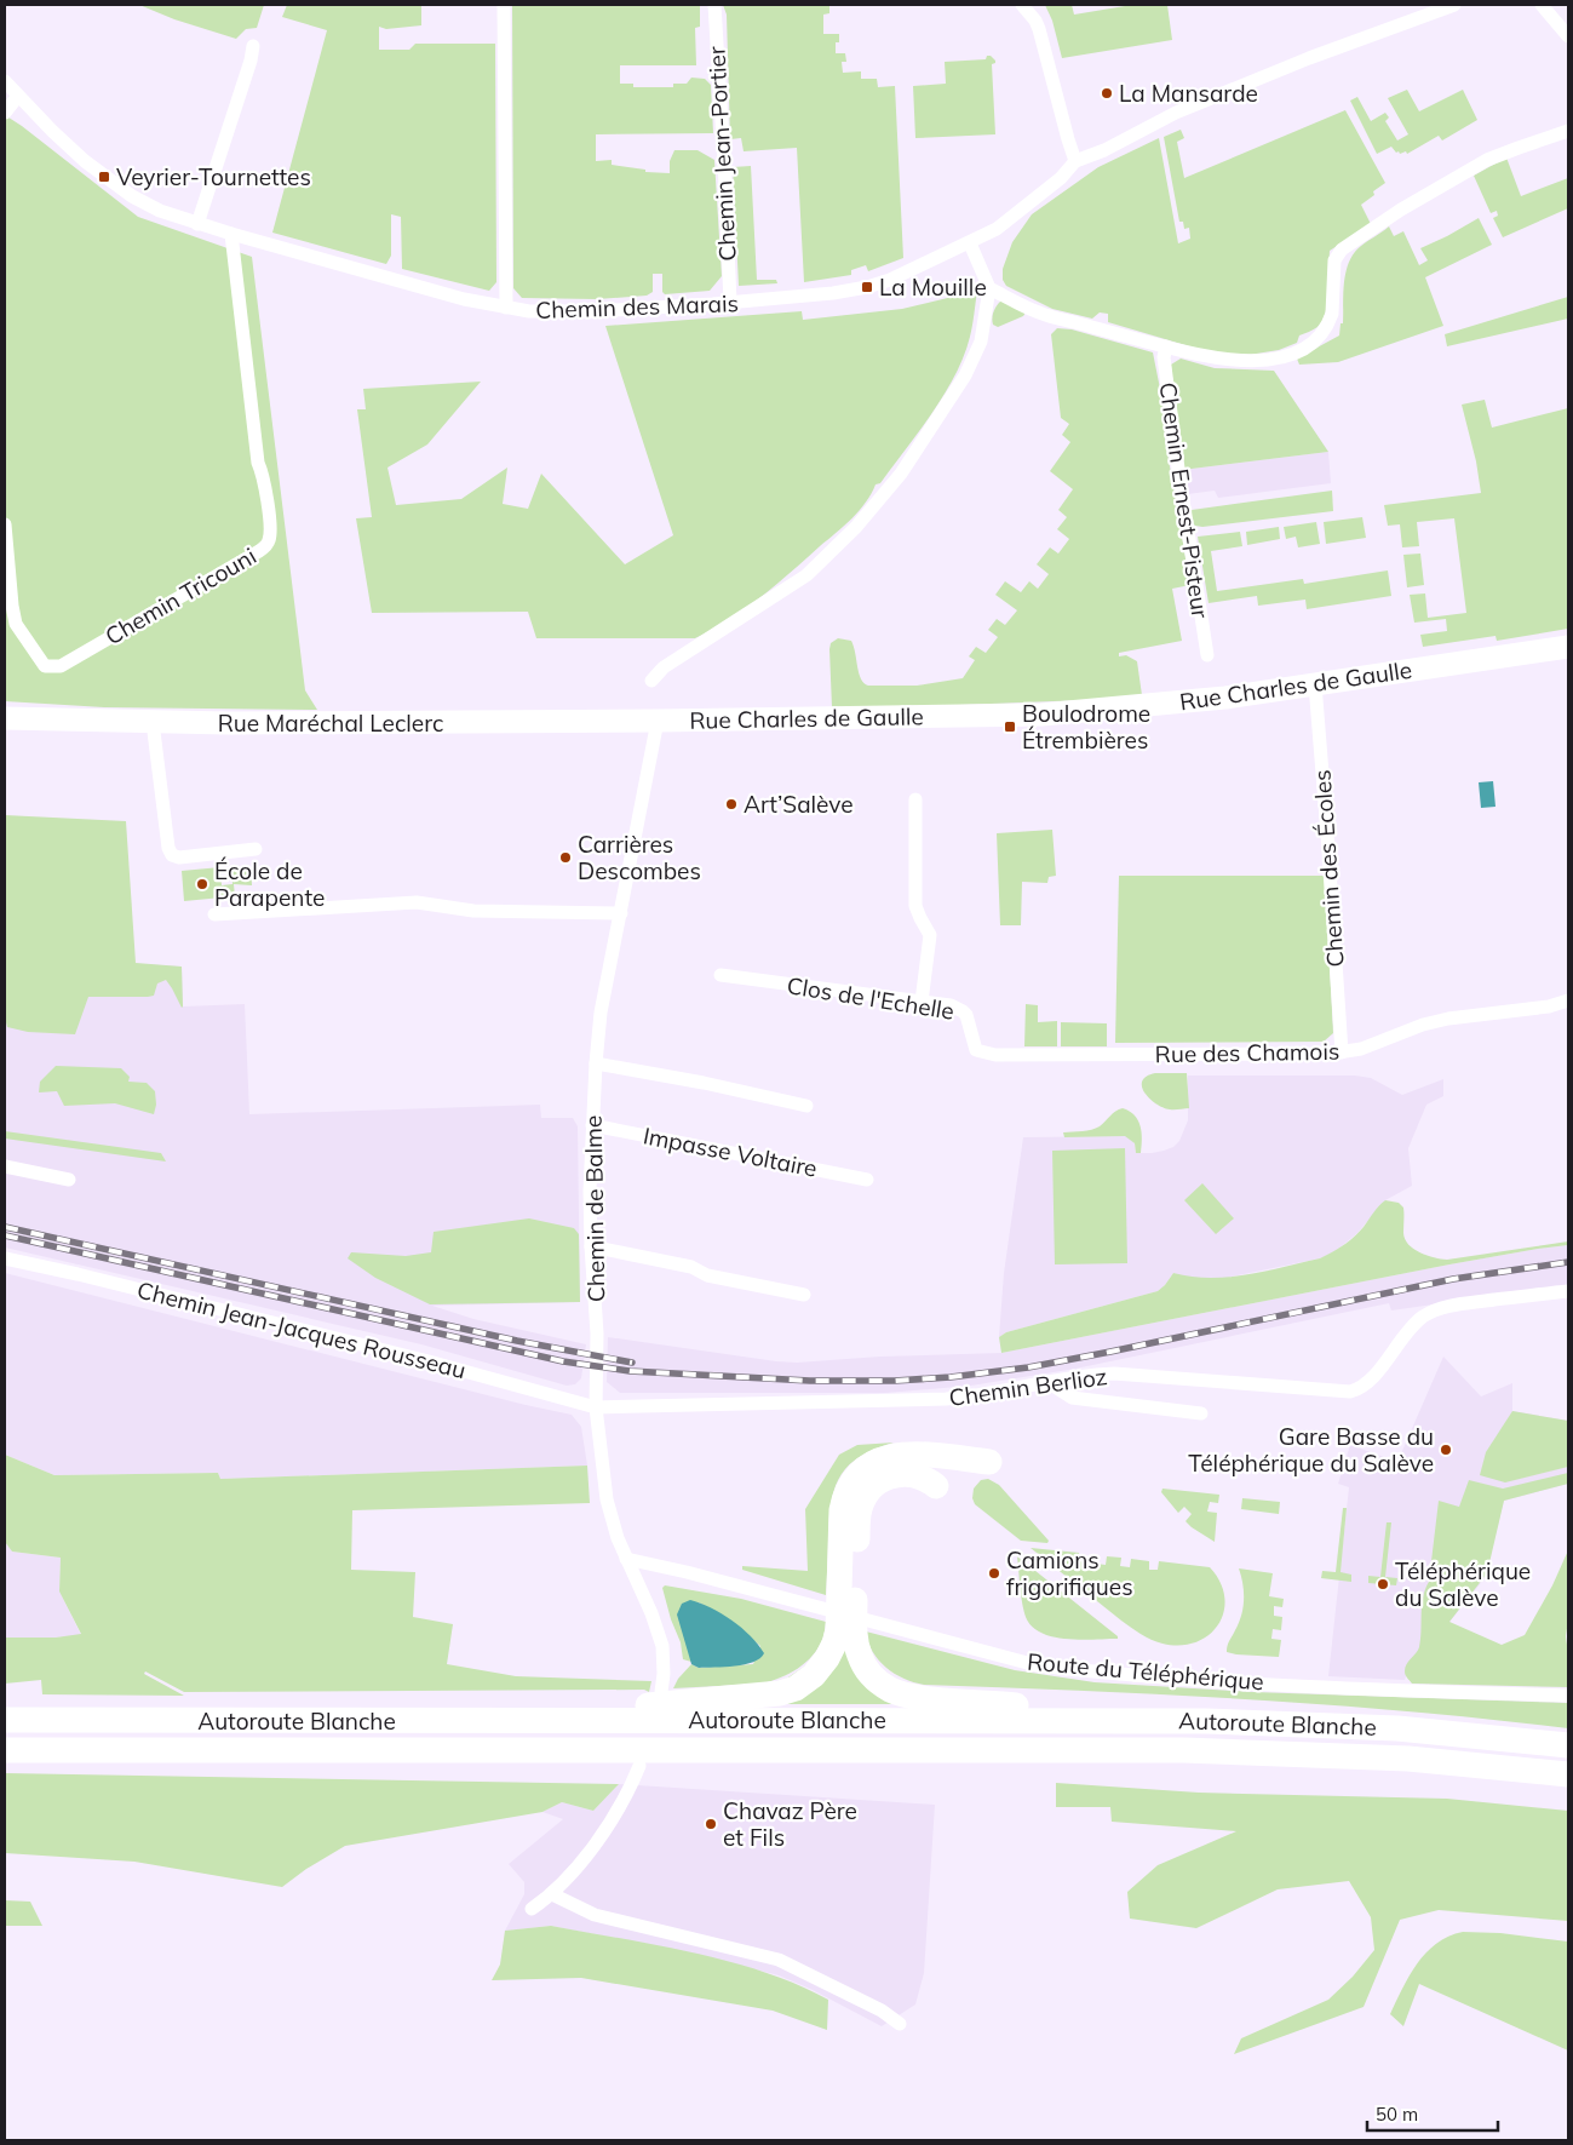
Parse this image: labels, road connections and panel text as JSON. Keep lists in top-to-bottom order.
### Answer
{
  "streets": {
    "highway": ["Autoroute Blanche"],
    "main road": ["Rue Charles de Gaulle", "Rue Maréchal Leclerc"],
    "street": [
      "Chemin Jean-Portier",
      "Chemin des Marais",
      "Chemin Ernest-Pisteur",
      "Chemin Tricouni",
      "Chemin des Écoles",
      "Clos de l'Echelle",
      "Rue des Chamois",
      "Impasse Voltaire",
      "Chemin de Balme",
      "Chemin Jean-Jacques Rousseau",
      "Chemin Berlioz",
      "Route du Téléphérique"
    ]
  },
  "crossings": [
    ["Chemin Jean-Portier", "Chemin des Marais"],
    ["Chemin des Marais", "Chemin Tricouni"],
    ["Rue Charles de Gaulle", "Rue Maréchal Leclerc"],
    ["Rue Charles de Gaulle", "Chemin des Écoles"],
    ["Rue Charles de Gaulle", "Chemin de Balme"],
    ["Rue Maréchal Leclerc", "Chemin de Balme"],
    ["Chemin des Écoles", "Rue des Chamois"],
    ["Clos de l'Echelle", "Rue des Chamois"],
    ["Impasse Voltaire", "Chemin de Balme"],
    ["Chemin de Balme", "Chemin Jean-Jacques Rousseau"],
    ["Chemin de Balme", "Chemin Berlioz"],
    ["Chemin de Balme", "Route du Téléphérique"],
    ["Chemin Jean-Jacques Rousseau", "Chemin Berlioz"]
  ],
  "places": {
    "other": [
      "La Mansarde",
      "Art’Salève",
      "Carrières Descombes",
      "École de Parapente",
      "Gare Basse du Téléphérique du Salève",
      "Camions frigorifiques",
      "Téléphérique du Salève",
      "Chavaz Père et Fils"
    ],
    "transit": ["Veyrier-Tournettes", "La Mouille", "Boulodrome Étrembières"]
  },
  "scale_bar": "50 m"
}
